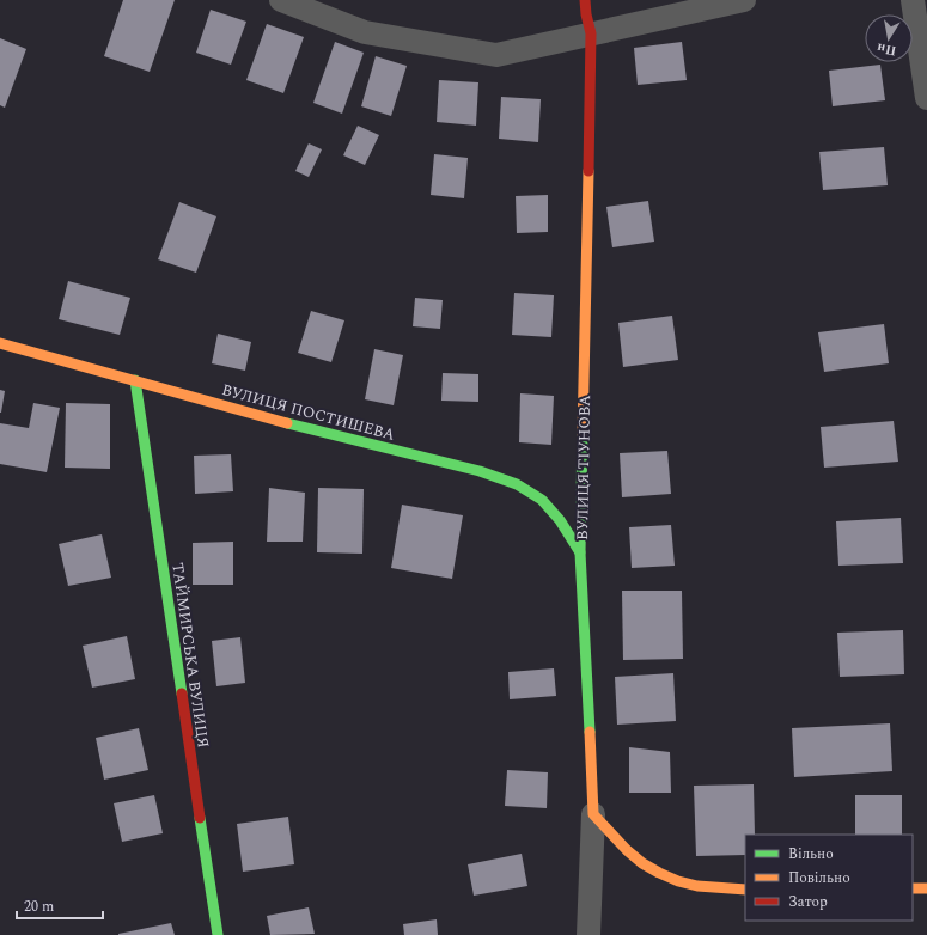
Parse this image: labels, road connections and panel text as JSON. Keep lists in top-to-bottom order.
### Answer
{
  "streets": {
    "street": ["ВУЛИЦЯ ПОСТИШЕВА", "ВУЛИЦЯ ТІУНОВА", "ТАЙМИРСЬКА ВУЛИЦЯ"]
  },
  "crossings": [
    ["ВУЛИЦЯ ПОСТИШЕВА", "ВУЛИЦЯ ТІУНОВА"],
    ["ВУЛИЦЯ ПОСТИШЕВА", "ТАЙМИРСЬКА ВУЛИЦЯ"]
  ],
  "legend": ["Вільно", "Повільно", "Затор"],
  "scale_bar": "20 m",
  "north": "bottom"
}
